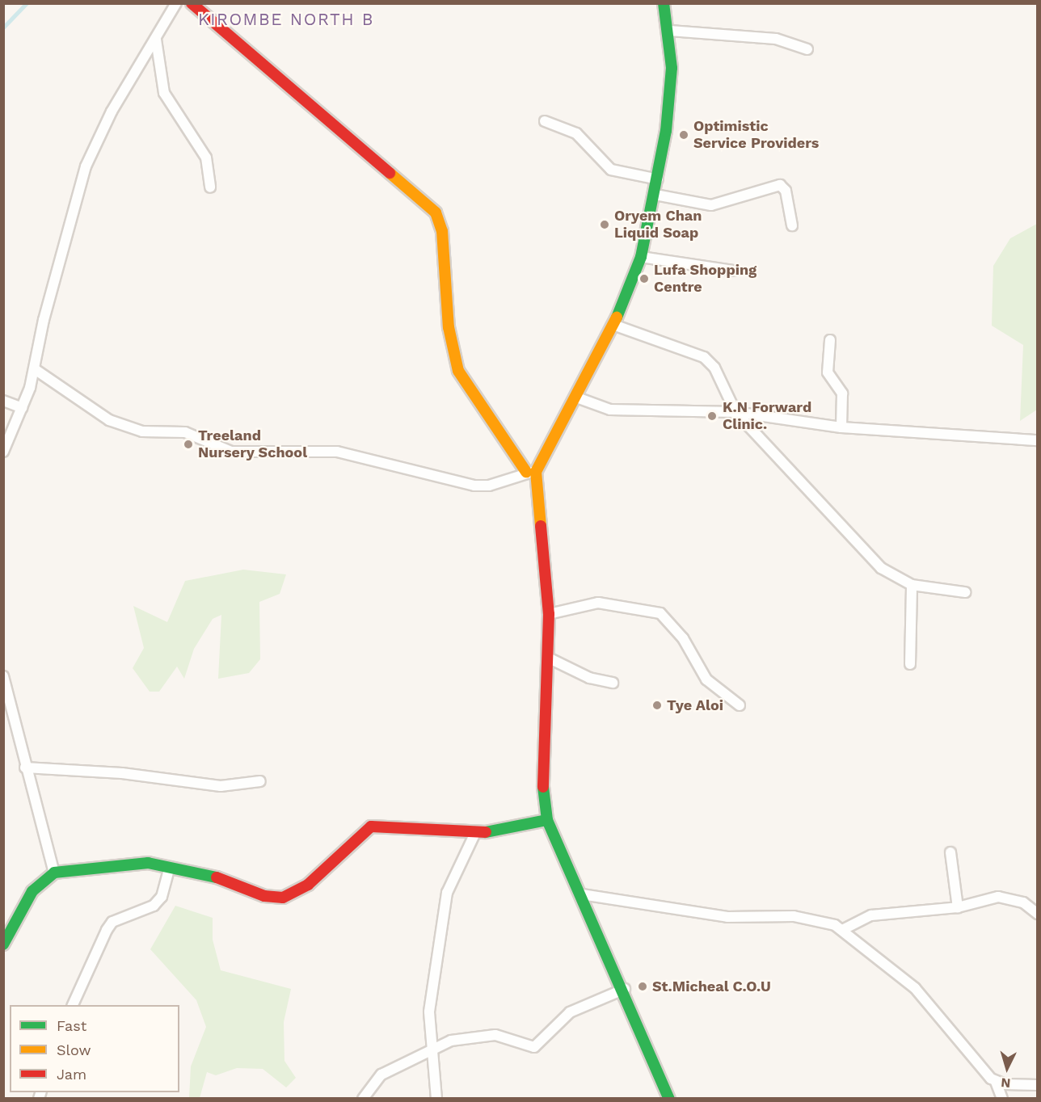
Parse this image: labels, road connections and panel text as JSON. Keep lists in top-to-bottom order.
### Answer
{
  "districts": ["KIROMBE NORTH B"],
  "places": [
    "Optimistic Service Providers",
    "Oryem Chan Liquid Soap",
    "Lufa Shopping Centre",
    "K.N Forward Clinic.",
    "Treeland Nursery School",
    "Tye Aloi",
    "St.Micheal C.O.U"
  ],
  "legend": ["Fast", "Slow", "Jam"],
  "north": "bottom"
}
